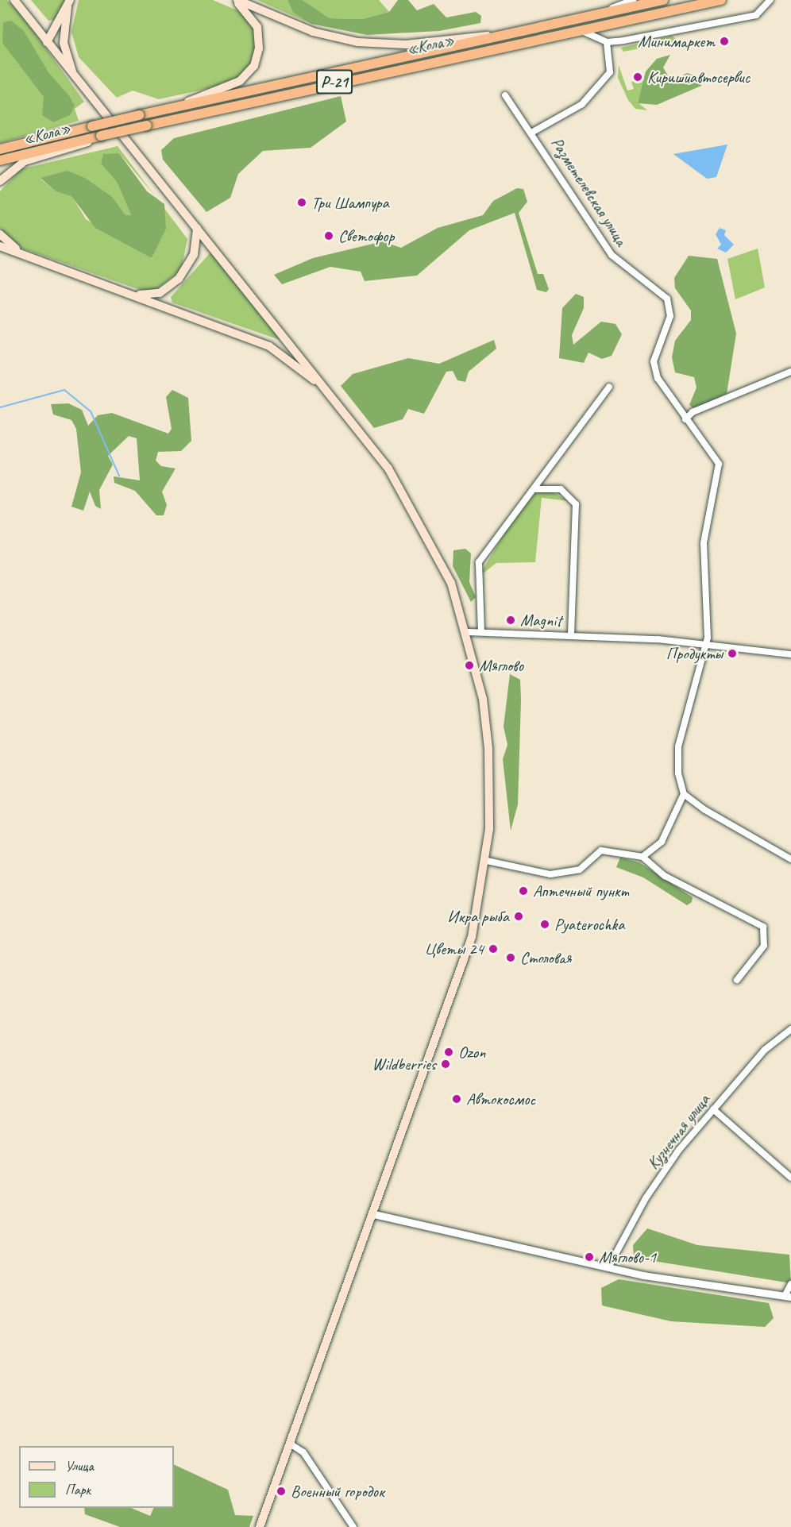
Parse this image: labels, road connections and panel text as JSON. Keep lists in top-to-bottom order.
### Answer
{
  "streets": {
    "highway": ["«Кола»", "Р-21"],
    "street": ["Разметелевская улица", "Кузнечная улица"]
  },
  "places": [
    "Минимаркет",
    "Киришиавтосервис",
    "Три Шампура",
    "Светофор",
    "Magnit",
    "Продукты",
    "Мяглово",
    "Аптечный пункт",
    "Икра рыба",
    "Pyaterochka",
    "Цветы 24",
    "Столовая",
    "Ozon",
    "Wildberries",
    "Автокосмос",
    "Мяглово-1",
    "Военный городок"
  ],
  "legend": ["Улица", "Парк"]
}
